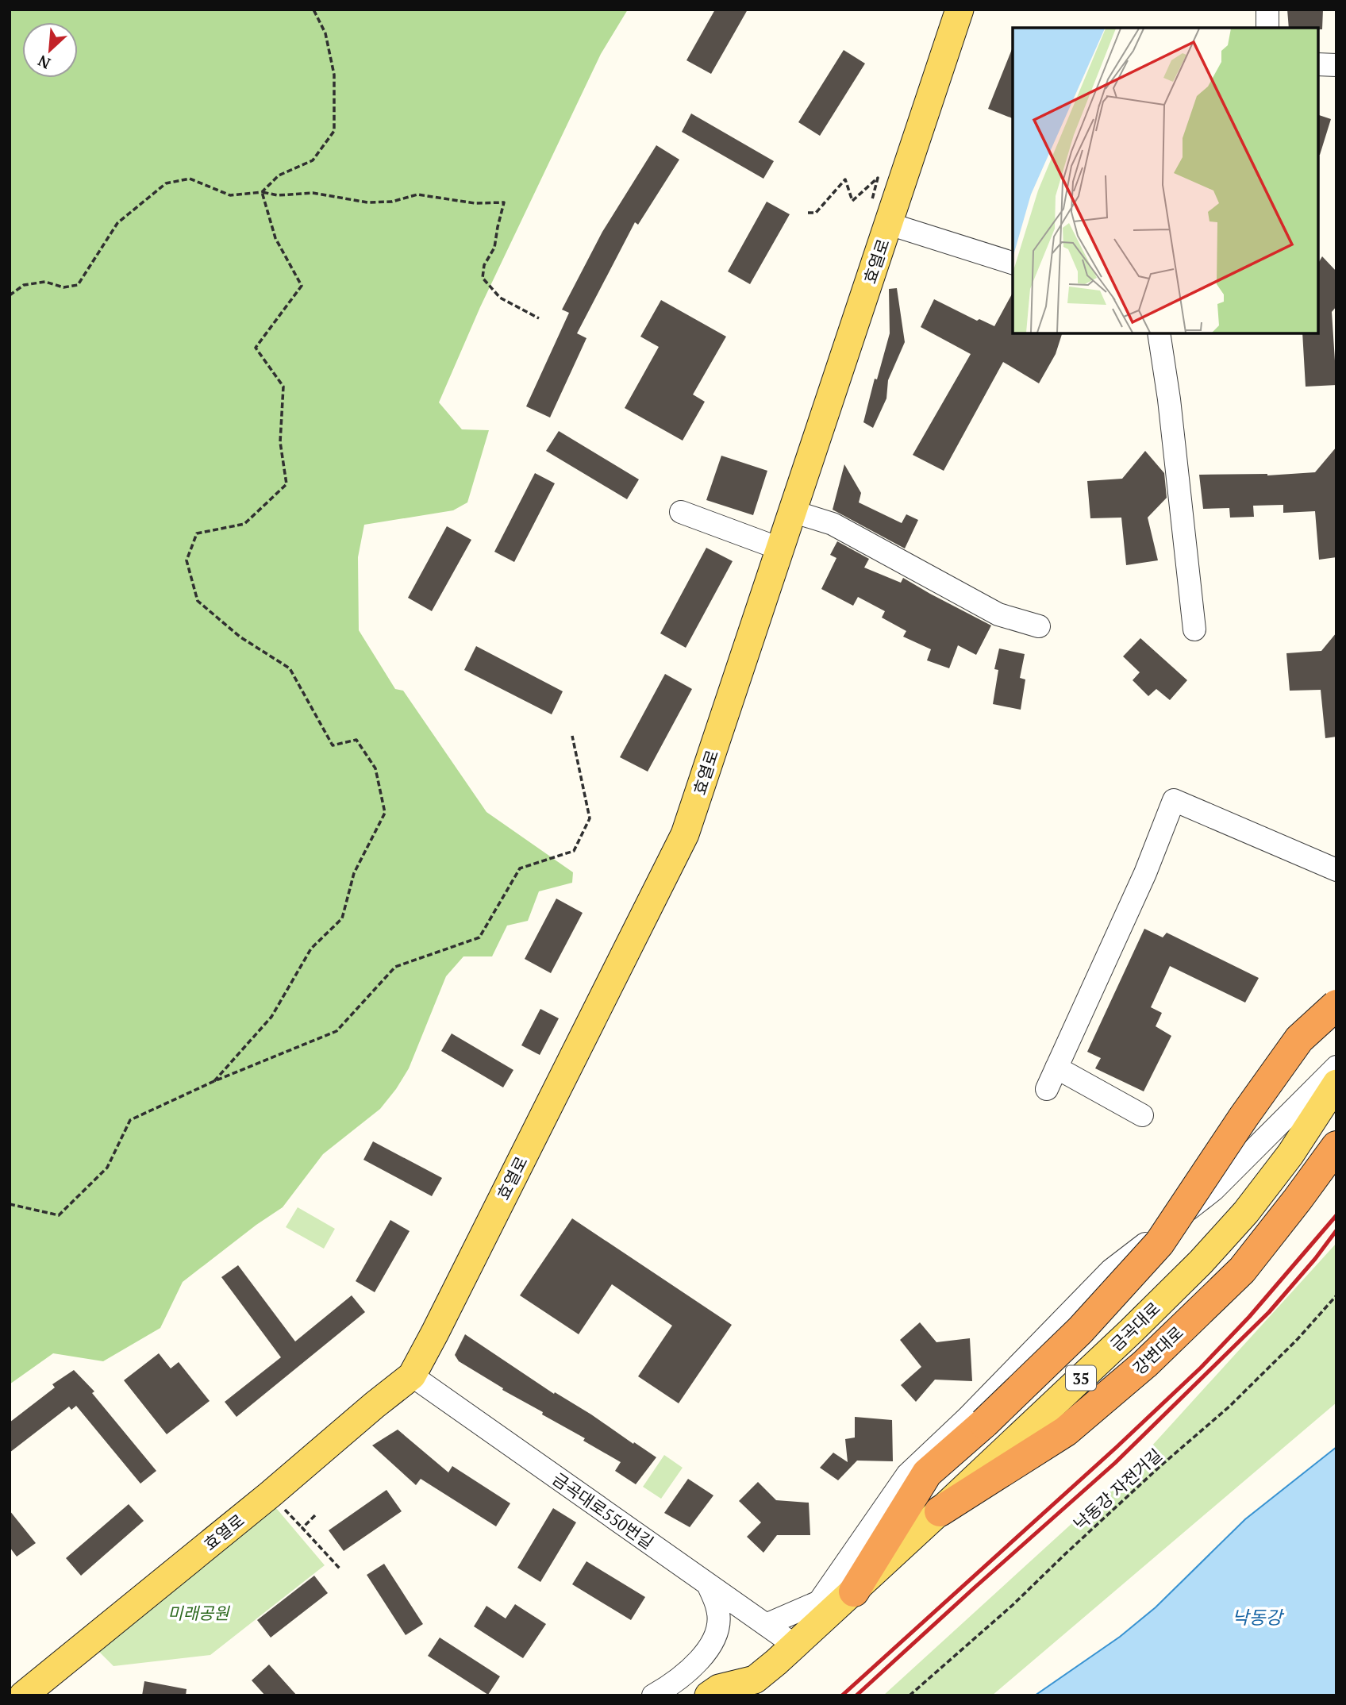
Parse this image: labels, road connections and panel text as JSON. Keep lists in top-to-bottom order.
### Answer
{
  "streets": {
    "highway": ["강변대로"],
    "main road": ["효열로", "금곡대로", "35"],
    "street": ["금곡대로550번길"],
    "path": ["낙동강 자전거길"]
  },
  "crossings": [
    ["효열로", "금곡대로550번길"],
    ["금곡대로", "강변대로"],
    ["금곡대로", "금곡대로550번길"]
  ],
  "water": ["낙동강"],
  "parks": ["미래공원"],
  "north": "bottom left"
}
